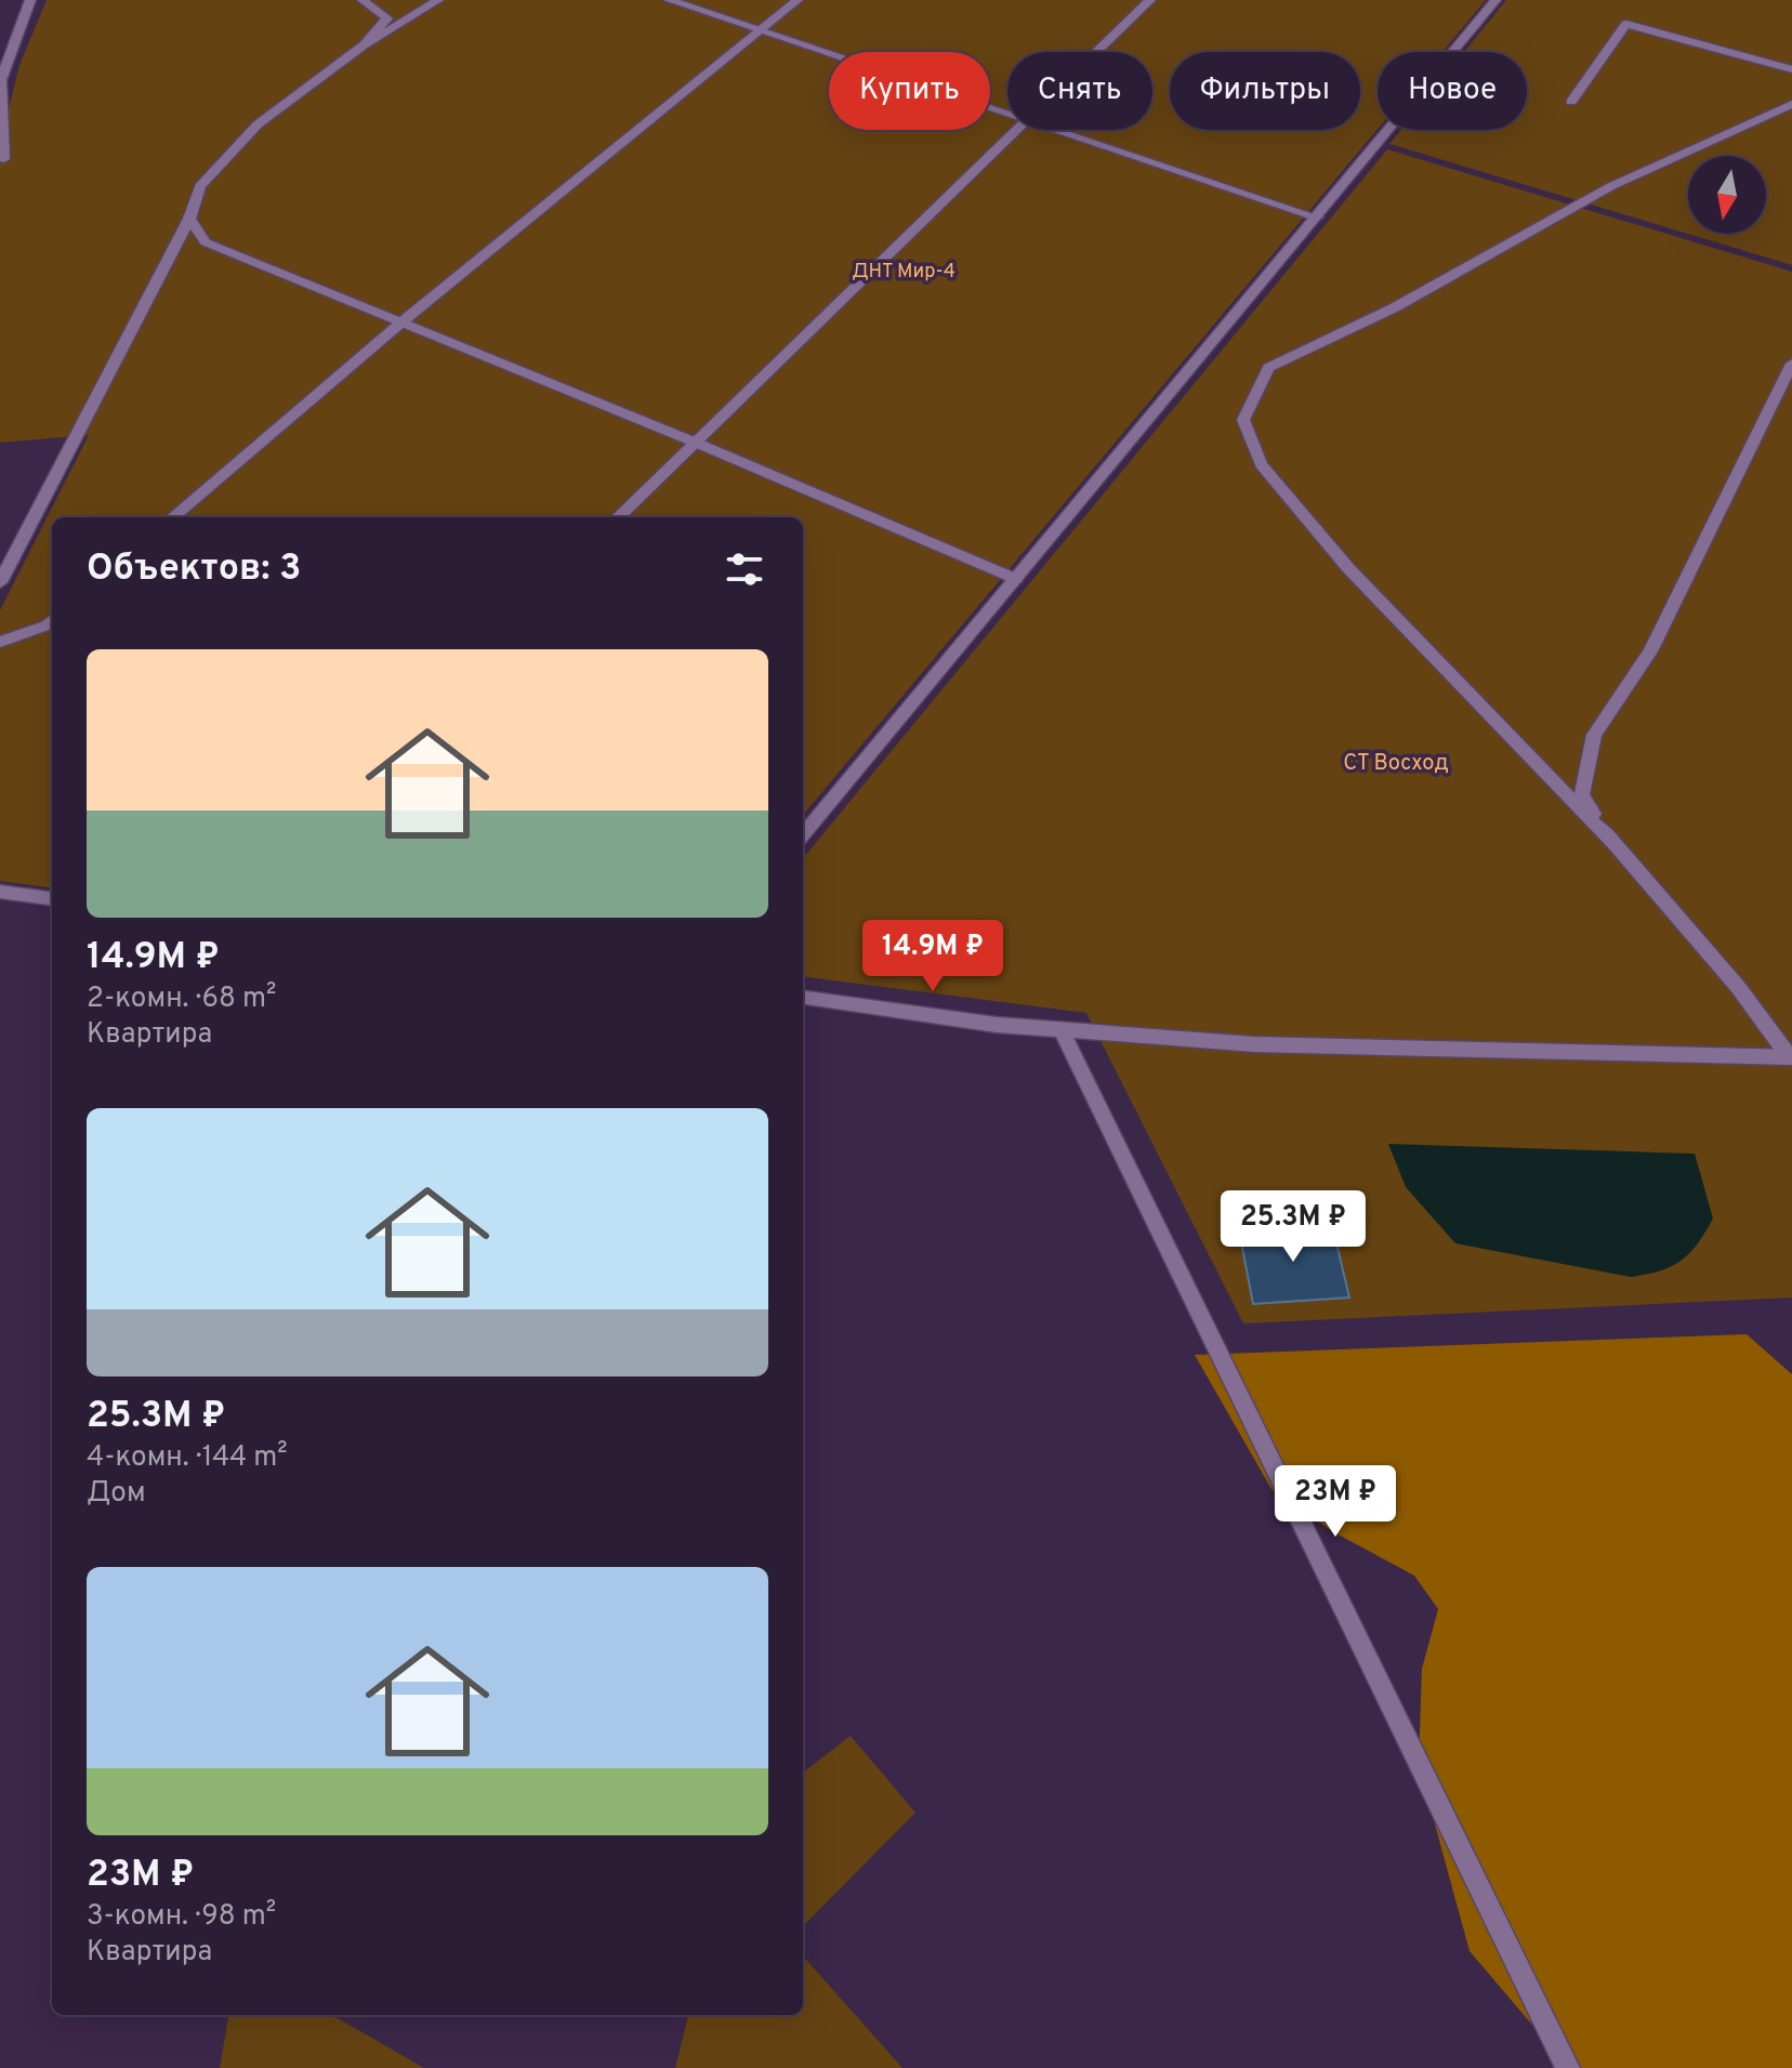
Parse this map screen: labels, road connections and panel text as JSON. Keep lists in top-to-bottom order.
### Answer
{
  "parks": ["ДНТ Мир-4", "СТ Восход"],
  "north": "bottom",
  "page": {
    "chip": [
      "Купить",
      "Снять",
      "Фильтры",
      "Новое"
    ],
    "heading": "Объектов: 3",
    "list": [
      {
        "name": "14.9M ₽",
        "note": "2-комн. · 68 m² · Квартира"
      },
      {
        "name": "25.3M ₽",
        "note": "4-комн. · 144 m² · Дом"
      },
      {
        "name": "23M ₽",
        "note": "3-комн. · 98 m² · Квартира"
      }
    ],
    "price": ["14.9M ₽", "25.3M ₽", "23M ₽"]
  }
}
